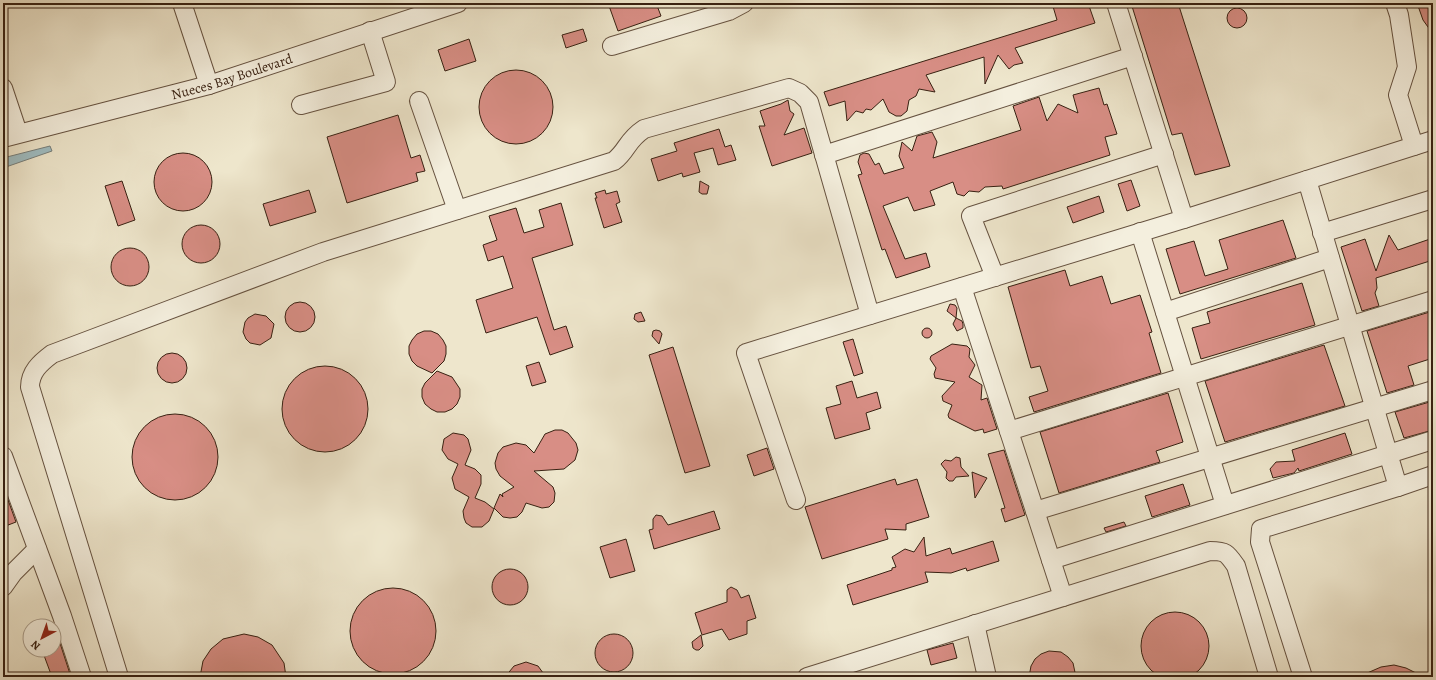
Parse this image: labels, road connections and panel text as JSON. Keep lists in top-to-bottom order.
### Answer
{
  "streets": {
    "street": ["Nueces Bay Boulevard"]
  },
  "north": "bottom left"
}
